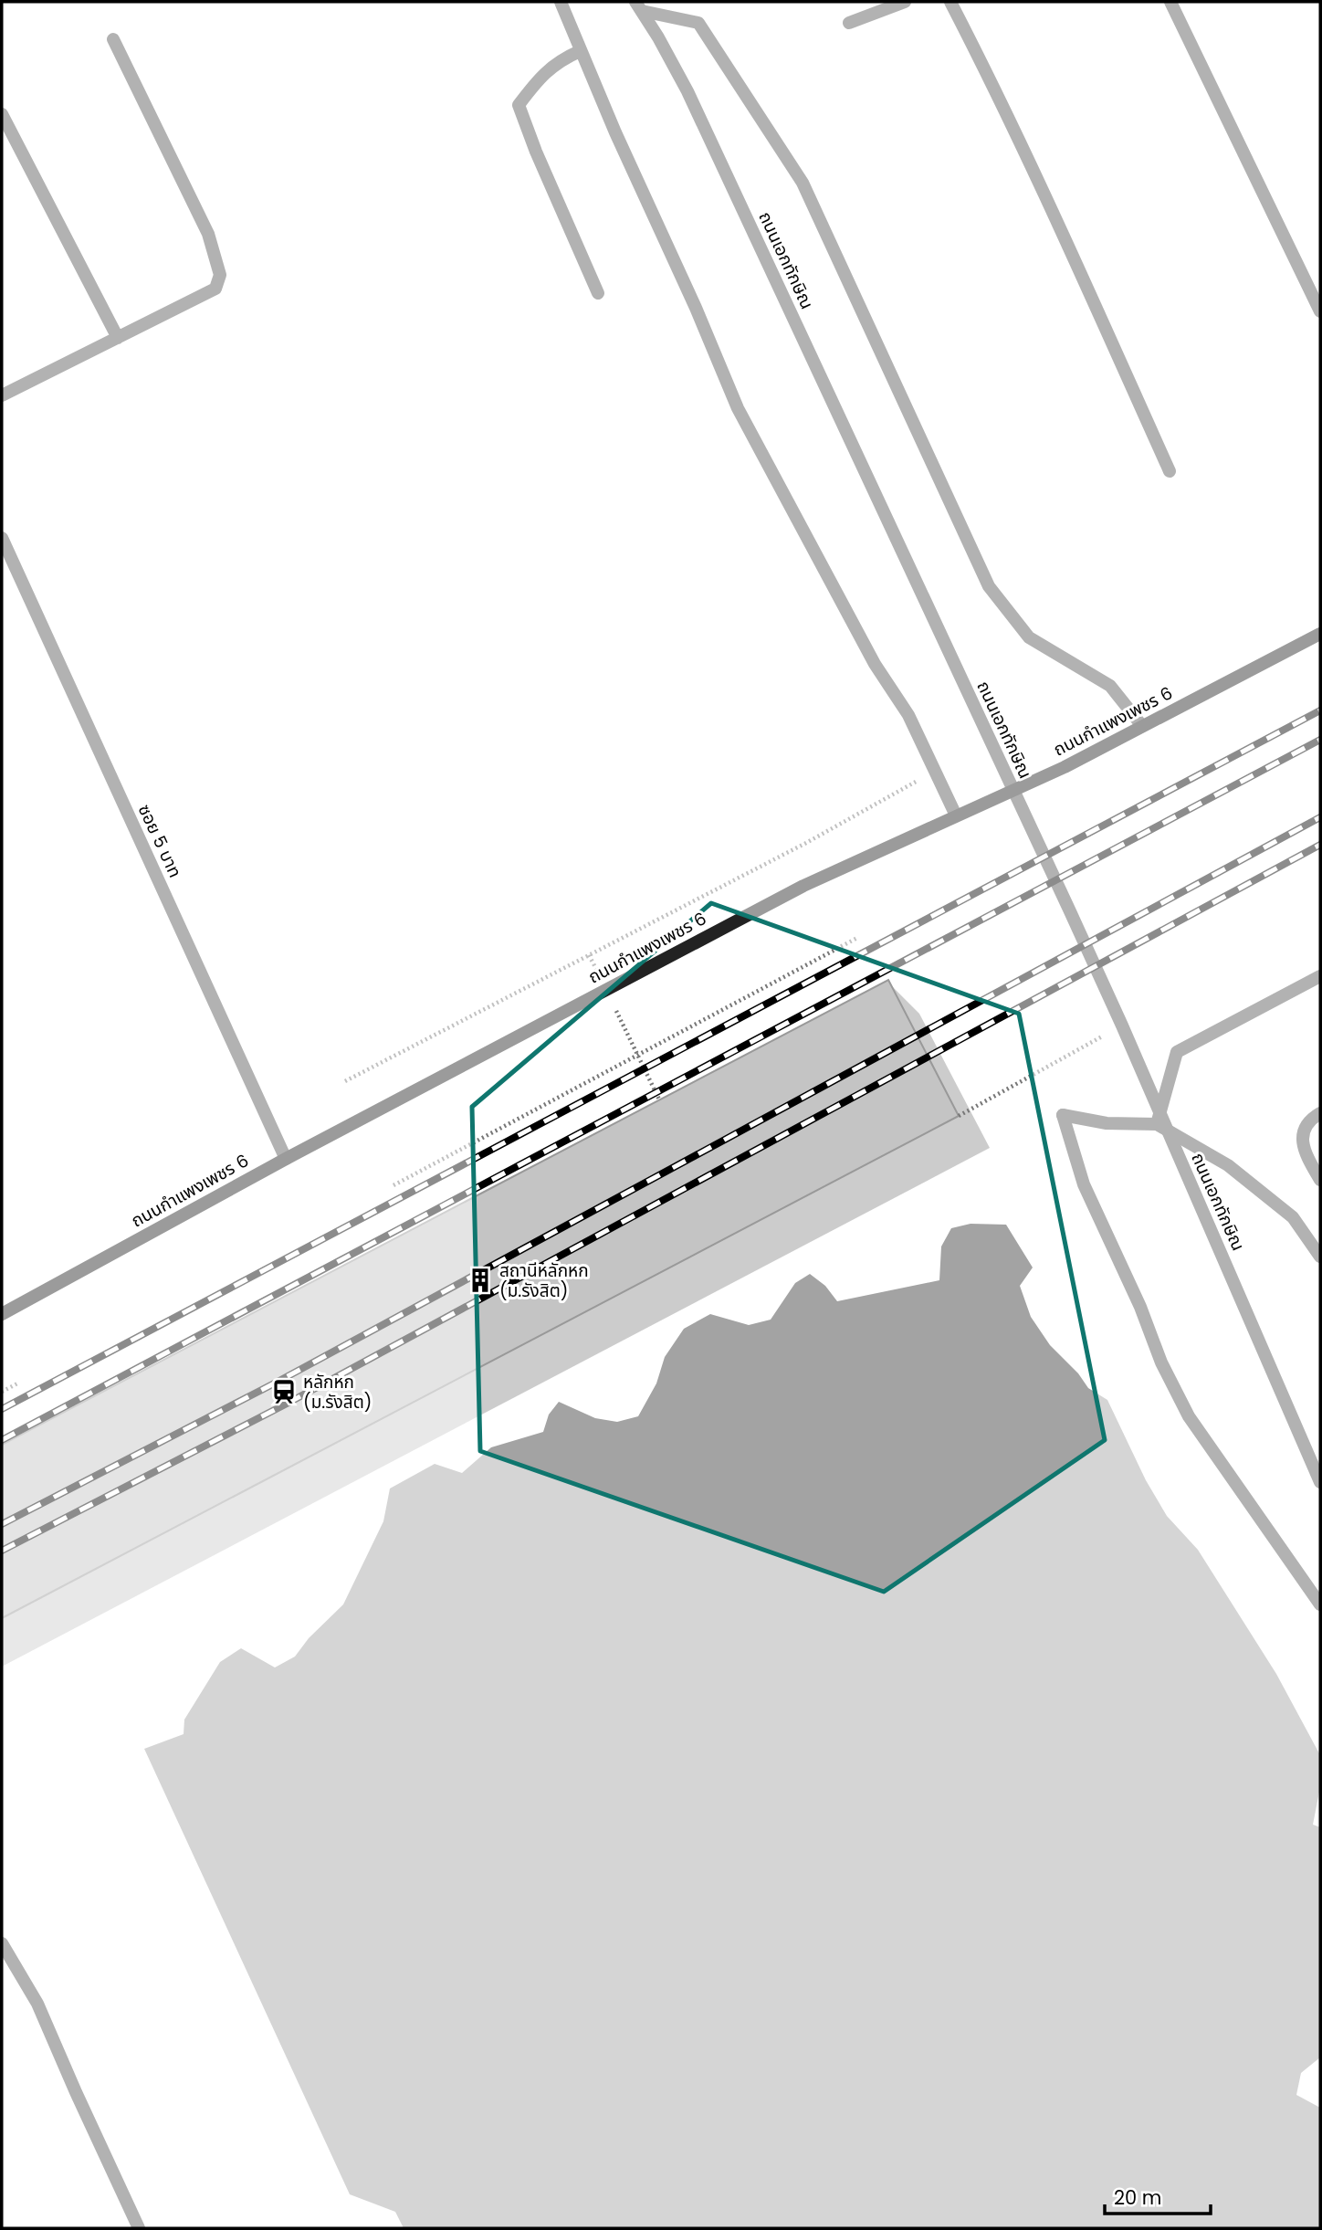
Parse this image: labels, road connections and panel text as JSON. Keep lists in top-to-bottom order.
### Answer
{
  "streets": {
    "main road": ["ถนนกำแพงเพชร 6"],
    "street": ["ถนนเอกทักษิณ", "ซอย 5 บาท"]
  },
  "crossings": [
    ["ถนนกำแพงเพชร 6", "ซอย 5 บาท"]
  ],
  "places": {
    "building": ["สถานีหลักหก (ม.รังสิต)"],
    "station": ["หลักหก (ม.รังสิต)"]
  },
  "scale_bar": "20 m"
}
